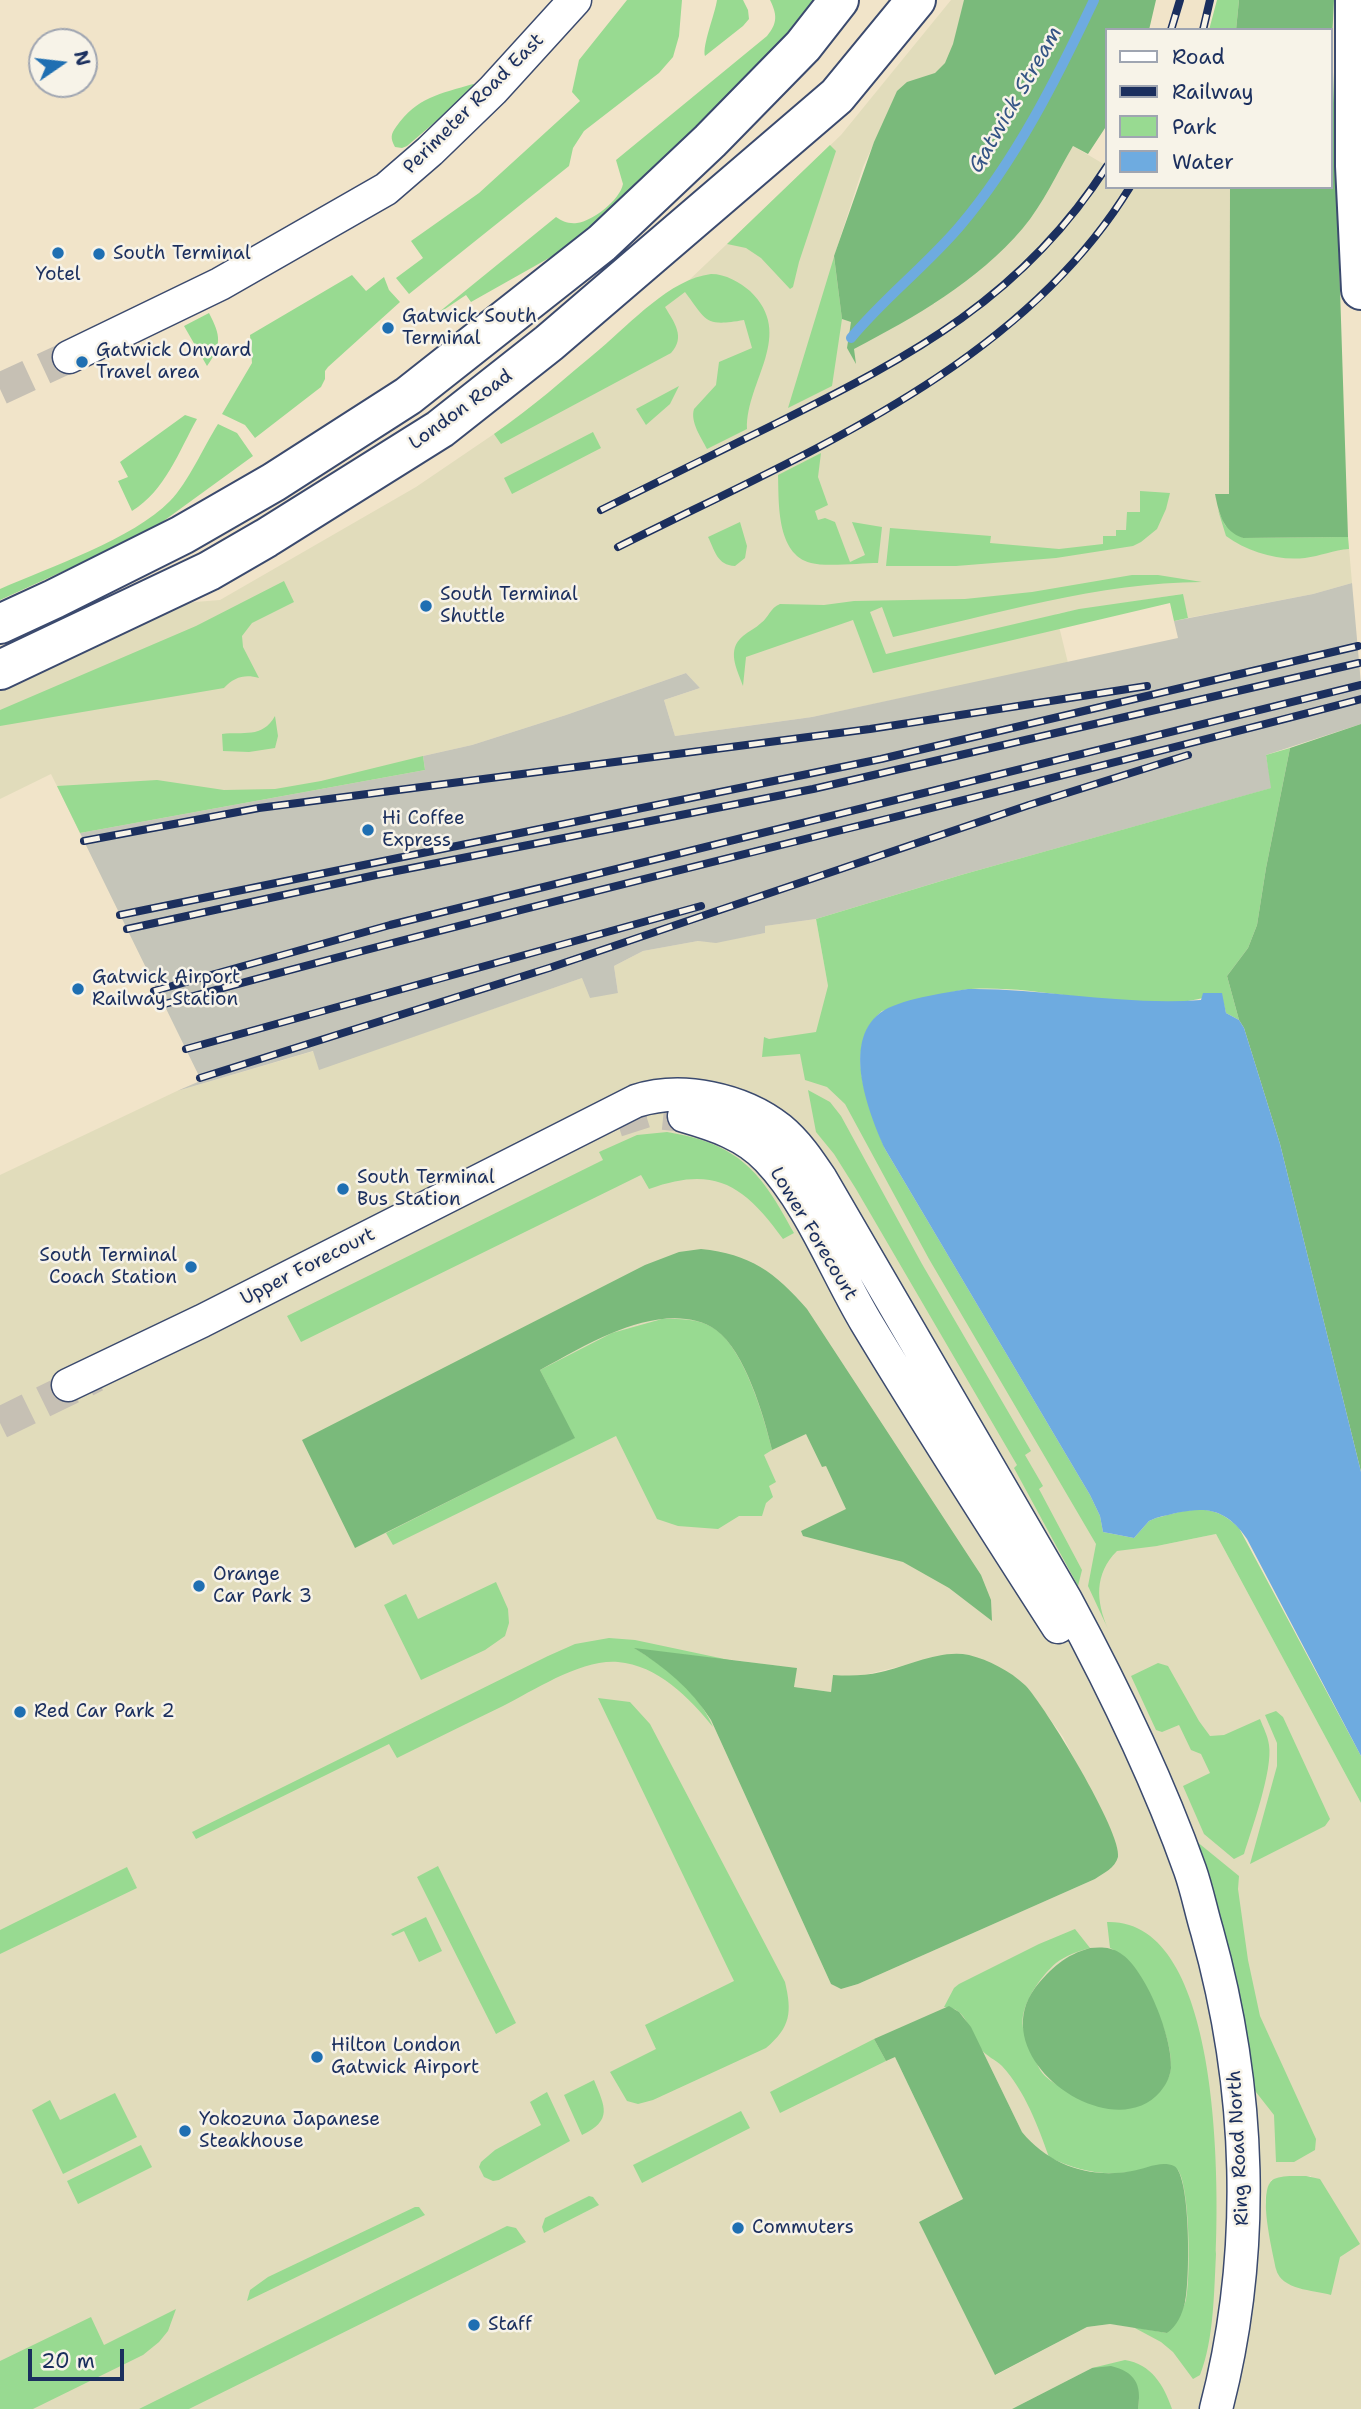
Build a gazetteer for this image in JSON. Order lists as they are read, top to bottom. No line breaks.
{"streets":{"main road":["London Road"],"street":["Perimeter Road East","Lower Forecourt","Upper Forecourt","Ring Road North"]},"crossings":[["Lower Forecourt","Upper Forecourt"],["Lower Forecourt","Ring Road North"],["Upper Forecourt","Ring Road North"]],"water":["Gatwick Stream"],"places":["Yotel","South Terminal","Gatwick South Terminal","Gatwick Onward Travel area","South Terminal Shuttle","Hi Coffee Express","Gatwick Airport Railway Station","South Terminal Bus Station","South Terminal Coach Station","Orange Car Park 3","Red Car Park 2","Hilton London Gatwick Airport","Yokozuna Japanese Steakhouse","Commuters","Staff"],"legend":["Road","Railway","Park","Water"],"scale_bar":"20 m","north":"right"}
